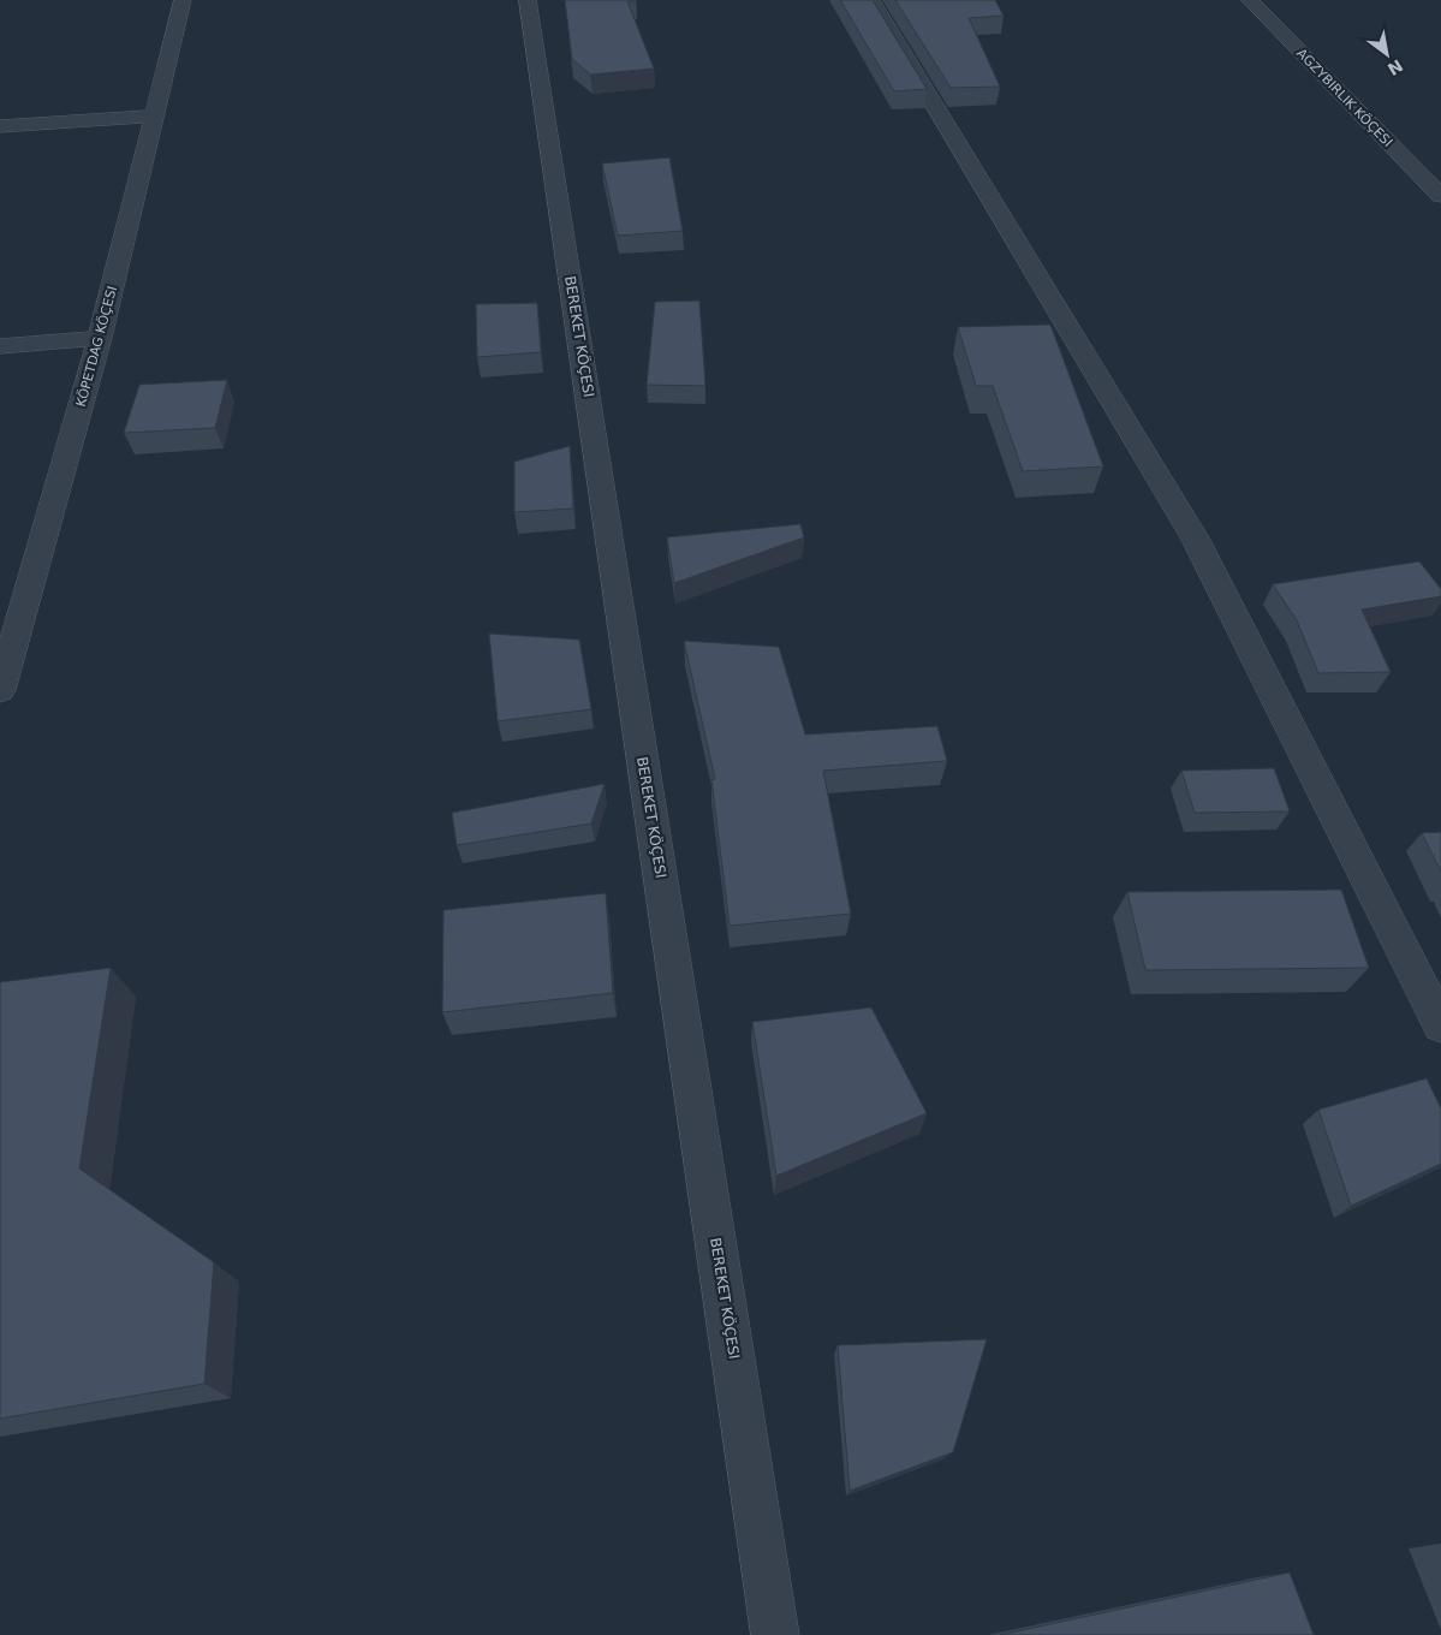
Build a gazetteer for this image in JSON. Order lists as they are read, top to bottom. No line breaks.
{"streets":{"street":["AGZYBIRLIK KÖÇESI","BEREKET KÖÇESI","KÖPETDAG KÖÇESI"]},"north":"bottom right"}
